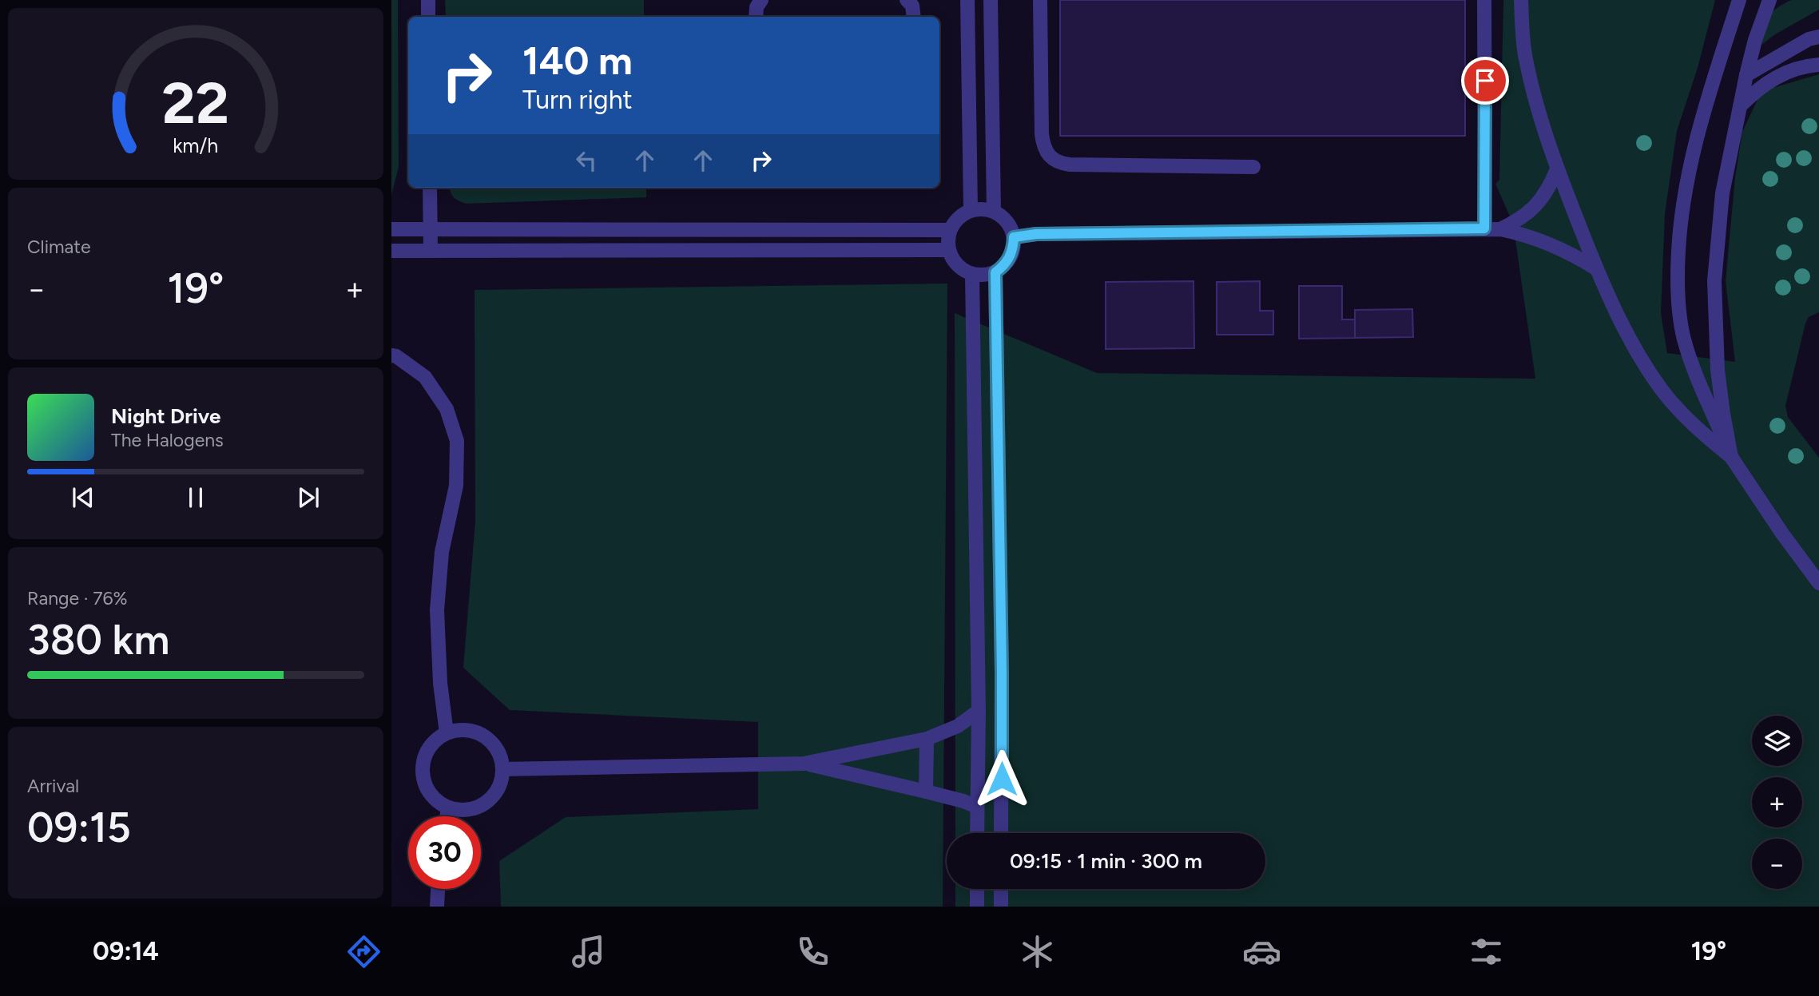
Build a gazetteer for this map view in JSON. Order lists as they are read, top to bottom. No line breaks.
{"page":{"turn":["140 m","Turn right"],"tile":["Climate",["Range · 76%","380 km"],["Arrival","09:15"]],"heat":["−","19°","+"],"song":["Night Drive","The Halogens"],"map_buttons":["+","−"],"limit":"30","trip":"09:15 · 1 min · 300 m","tabs":["09:14","19°"],"gauge":["22","km/h"]}}
